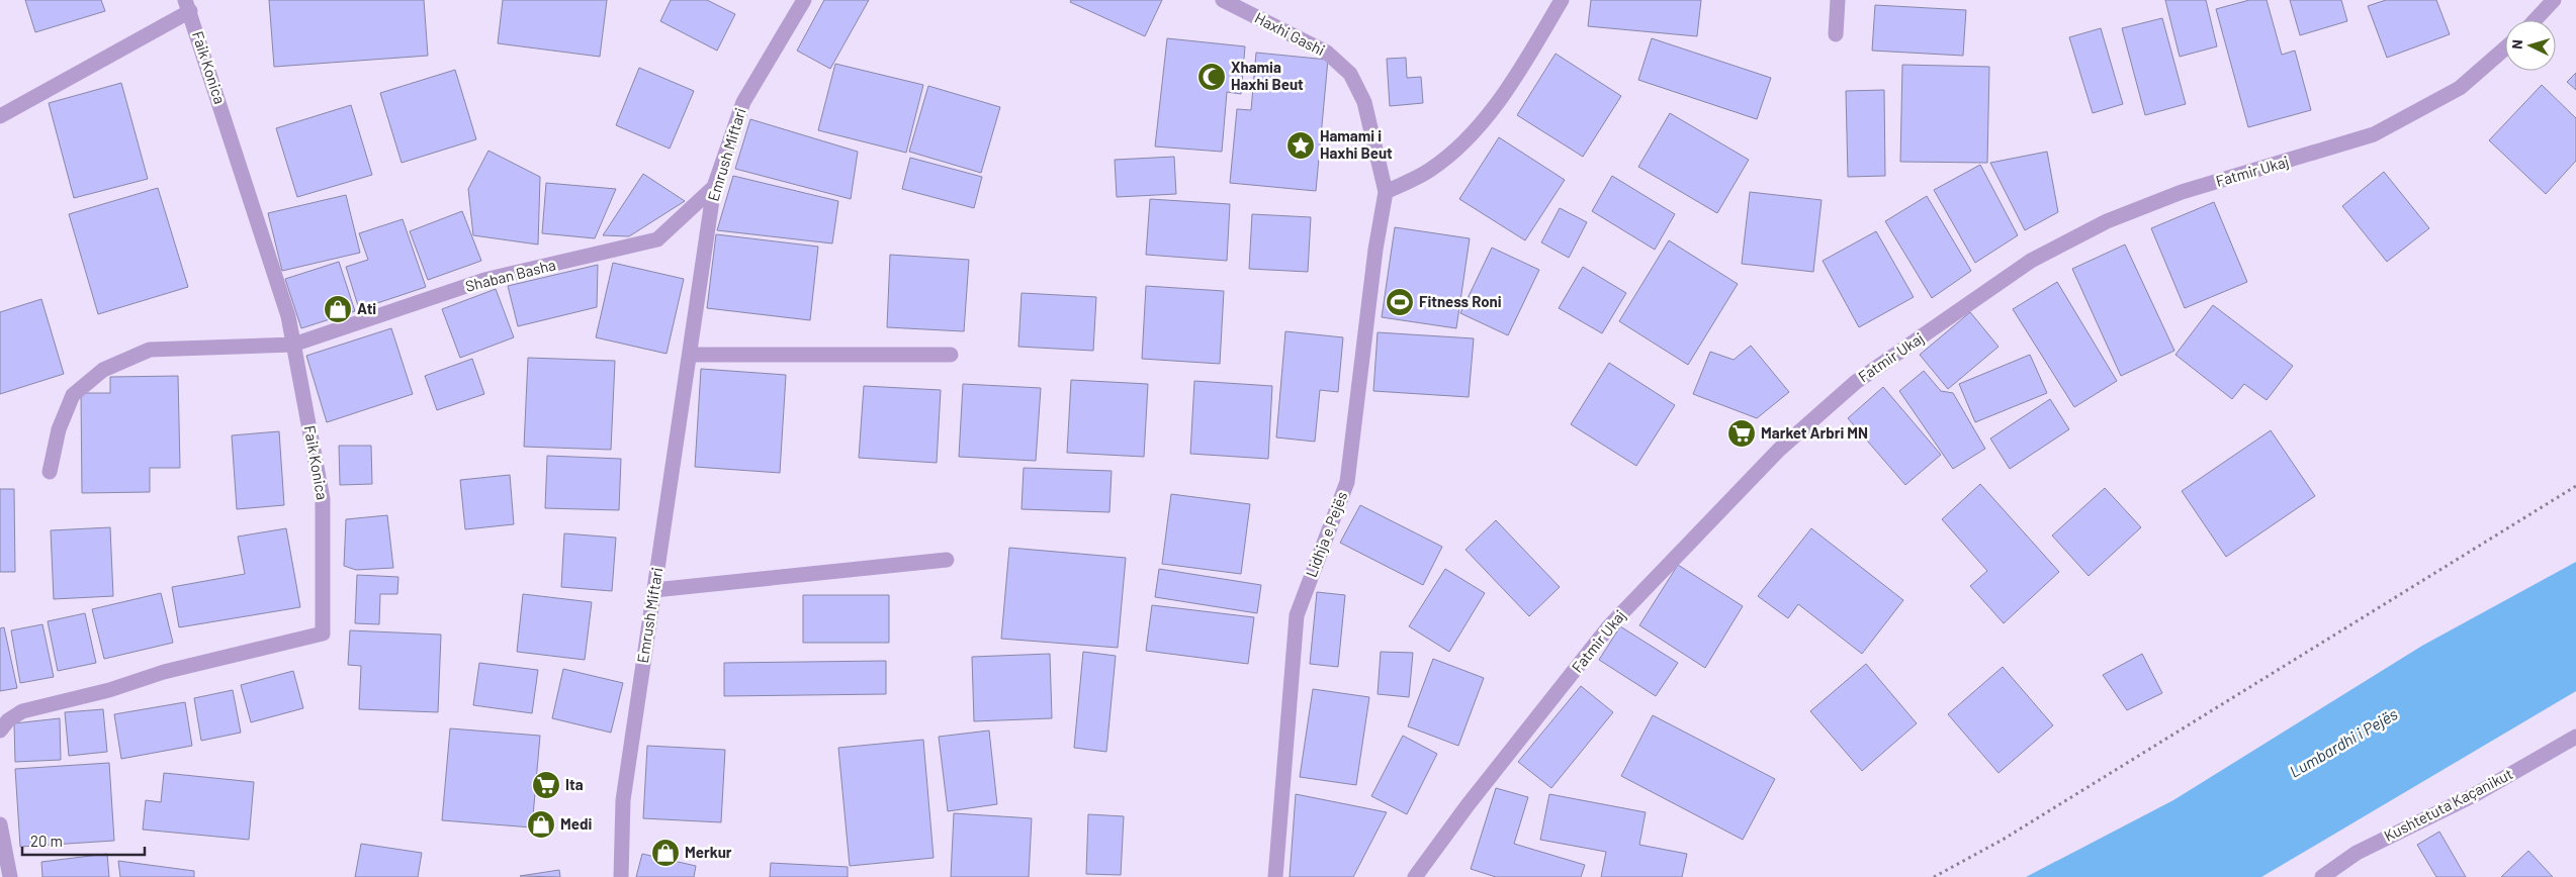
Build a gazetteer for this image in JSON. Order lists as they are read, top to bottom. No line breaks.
{"streets":{"street":["Haxhi Gashi","Faik Konica","Emrush Miftari","Fatmir Ukaj","Shaban Basha","Lidhja e Pejës","Kushtetuta Kaçanikut"]},"crossings":[["Haxhi Gashi","Lidhja e Pejës"],["Faik Konica","Shaban Basha"],["Emrush Miftari","Shaban Basha"]],"water":["Lumbardhi i Pejës"],"places":{"mosque":["Xhamia Haxhi Beut"],"place":["Hamami i Haxhi Beut"],"sports":["Fitness Roni"],"shop":["Ati","Medi","Merkur"],"supermarket":["Market Arbri MN","Ita"]},"scale_bar":"20 m","north":"left"}
